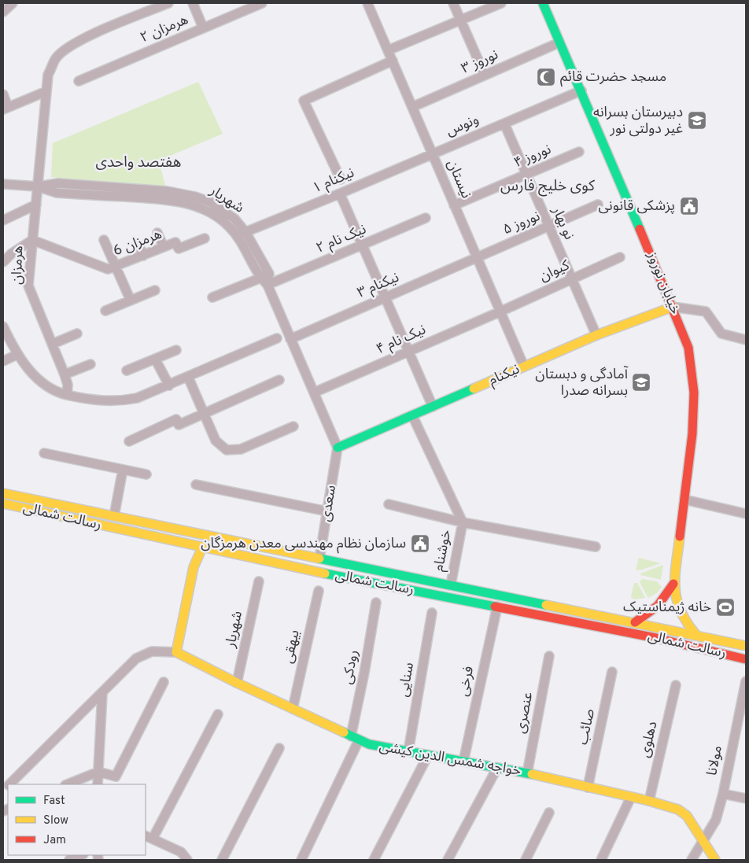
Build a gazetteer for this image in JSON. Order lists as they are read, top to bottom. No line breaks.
{"streets":{"street":["هرمزان ۲","نوروز ۳","ونوس","نوروز ۴","نیستان","نیکنام ۱","شهریار","نوروز ۵","نو بهار","نیک نام ۲","هرمزان 6","هرمزان","کیوان","خیابان نوروز","نیکنام ۳","نیک نام ۴","نیکنام","سعدی","رسالت شمالی","خوشنام","بیهقی","رودکی","سنایی","فرخی","عنصری","صائب","دهلوی","خواجه شمس الدين كيشی","مولانا"]},"crossings":[["نوروز ۳","نیستان"],["نوروز ۳","خیابان نوروز"],["ونوس","نیستان"],["ونوس","نیکنام ۱"],["ونوس","نو بهار"],["ونوس","خیابان نوروز"],["نوروز ۴","نیستان"],["نوروز ۴","نو بهار"],["نیستان","نیکنام ۱"],["نیستان","نوروز ۵"],["نیستان","کیوان"],["نیستان","نیکنام ۳"],["نیستان","نیک نام ۴"],["نیستان","نیکنام"],["نیکنام ۱","شهریار"],["شهریار","نیک نام ۲"],["شهریار","هرمزان"],["شهریار","نیکنام ۳"],["شهریار","نیک نام ۴"],["شهریار","نیکنام"],["شهریار","سعدی"],["شهریار","خواجه شمس الدين كيشی"],["نوروز ۵","نو بهار"],["نوروز ۵","نیکنام ۳"],["نو بهار","کیوان"],["نو بهار","نیکنام"],["هرمزان 6","هرمزان"],["کیوان","نیک نام ۴"],["خیابان نوروز","نیکنام"],["خیابان نوروز","رسالت شمالی"],["نیکنام","سعدی"],["سعدی","رسالت شمالی"],["رسالت شمالی","خوشنام"],["رسالت شمالی","فرخی"],["بیهقی","خواجه شمس الدين كيشی"],["رودکی","خواجه شمس الدين كيشی"],["سنایی","خواجه شمس الدين كيشی"],["فرخی","خواجه شمس الدين كيشی"],["عنصری","خواجه شمس الدين كيشی"],["صائب","خواجه شمس الدين كيشی"],["دهلوی","خواجه شمس الدين كيشی"],["خواجه شمس الدين كيشی","مولانا"]],"districts":["هفتصد واحدی","کوی خلیج فارس"],"places":{"mosque":["مسجد حضرت قائم"],"school or university":["دبیرستان بسرانه غیر دولتی نور","آمادگی و دبستان بسرانه صدرا"],"public building":["پزشکی قانونی","سازمان نظام مهندسی معدن هرمزگان"],"sports":["خانه ژیمناستیک"]},"legend":["Fast","Slow","Jam"]}
